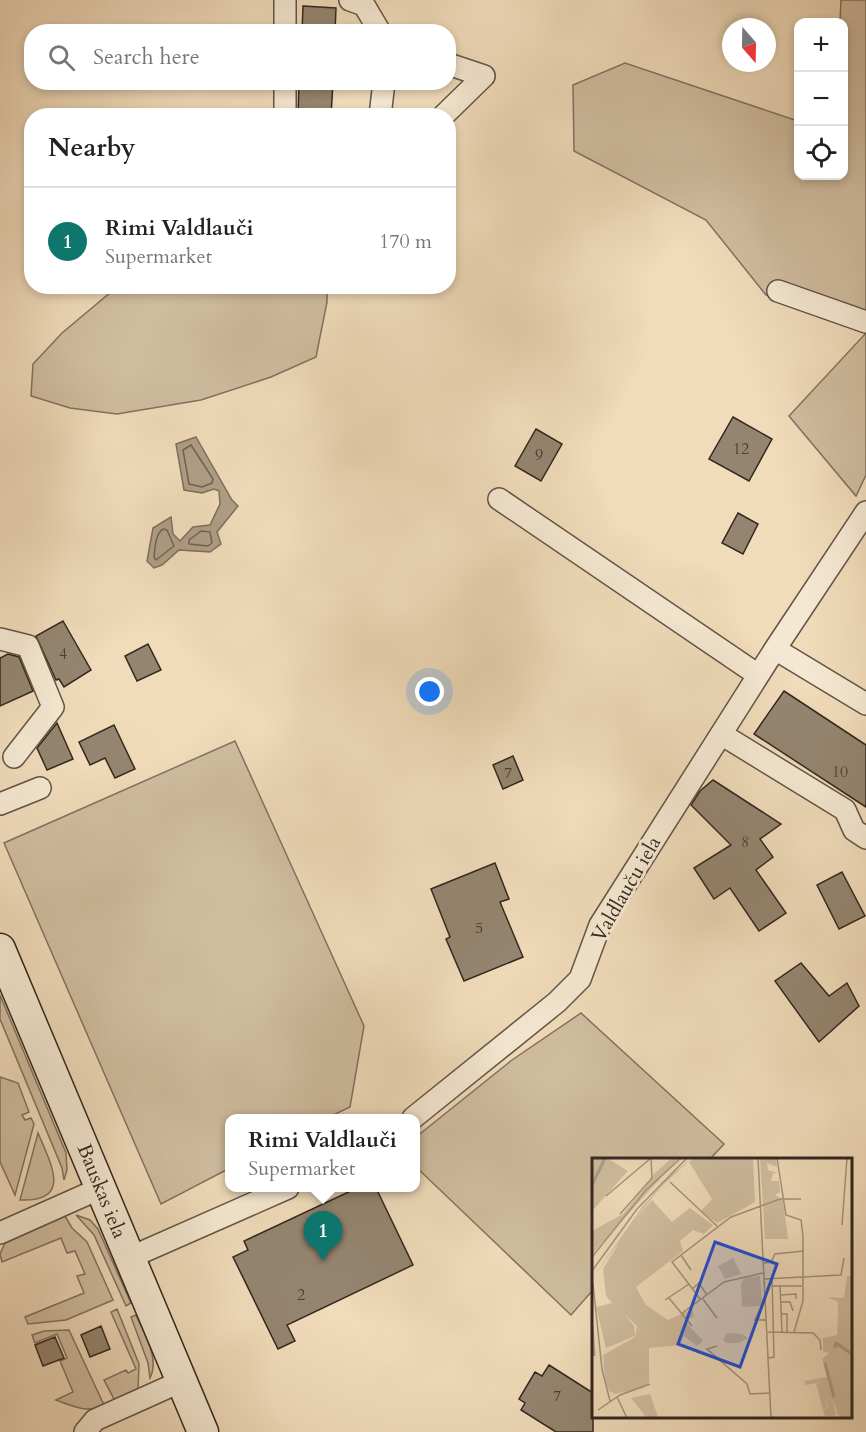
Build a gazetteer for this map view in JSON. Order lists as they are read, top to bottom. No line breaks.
{"streets":{"main road":["Bauskas iela"],"street":["Valdlauču iela"]},"house_numbers":["12","9","4","10","7","8","5","2","7"],"north":"bottom","page":{"map_buttons":["+","−"],"search":"Search here","heading":"Nearby","list":[{"mark":"1","name":"Rimi Valdlauči","note":"Supermarket","value":"170 m"}],"popup":["Rimi Valdlauči","Supermarket"],"pins":"1"}}
